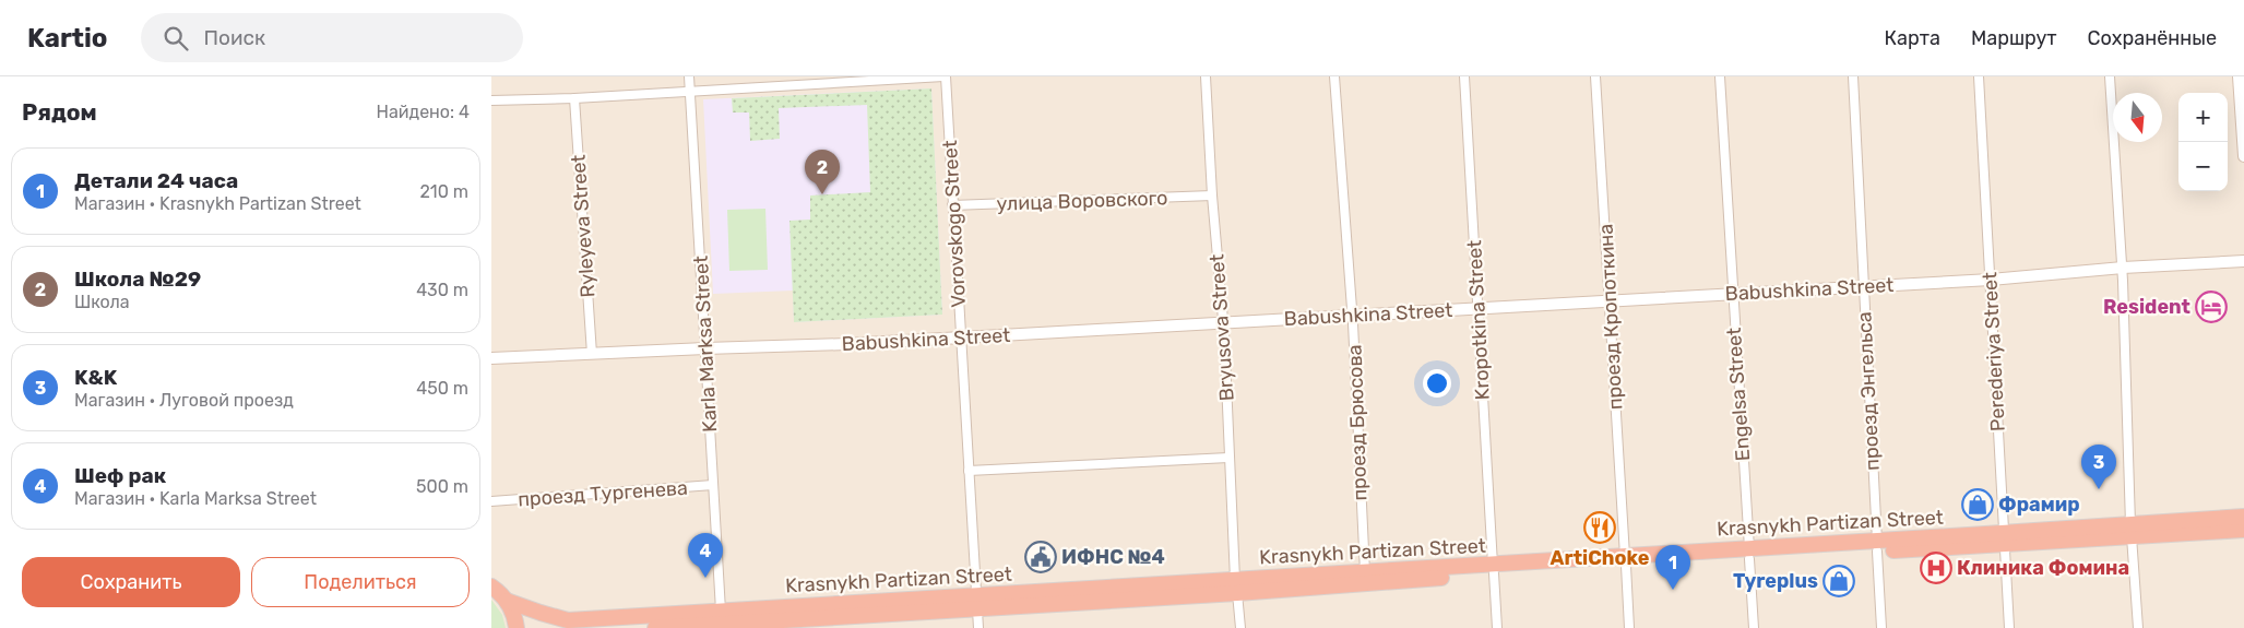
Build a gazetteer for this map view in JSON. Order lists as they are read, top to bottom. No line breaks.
{"streets":{"highway":["Krasnykh Partizan Street"],"street":["улица Воровского","Vorovskogo Street","Ryleyeva Street","Babushkina Street","проезд Кропоткина","Kropotkina Street","Bryusova Street","Karla Marksa Street","Perederiya Street","проезд Энгельса","Engelsa Street","проезд Брюсова","проезд Тургенева"]},"crossings":[["улица Воровского","Vorovskogo Street"],["улица Воровского","Bryusova Street"],["Vorovskogo Street","Babushkina Street"],["Vorovskogo Street","Krasnykh Partizan Street"],["Ryleyeva Street","Babushkina Street"],["Babushkina Street","проезд Кропоткина"],["Babushkina Street","Kropotkina Street"],["Babushkina Street","Bryusova Street"],["Babushkina Street","Karla Marksa Street"],["Babushkina Street","Perederiya Street"],["Babushkina Street","проезд Энгельса"],["Babushkina Street","Engelsa Street"],["Babushkina Street","проезд Брюсова"],["проезд Кропоткина","Krasnykh Partizan Street"],["Kropotkina Street","Krasnykh Partizan Street"],["Bryusova Street","Krasnykh Partizan Street"],["Karla Marksa Street","проезд Тургенева"],["Karla Marksa Street","Krasnykh Partizan Street"],["Perederiya Street","Krasnykh Partizan Street"],["проезд Энгельса","Krasnykh Partizan Street"],["Engelsa Street","Krasnykh Partizan Street"],["проезд Брюсова","Krasnykh Partizan Street"]],"places":{"hotel":["Resident"],"shop":["Фрамир","Tyreplus"],"restaurant":["ArtiChoke"],"public building":["ИФНС №4"],"hospital":["Клиника Фомина"]},"north":"bottom","page":{"header":"Kartio","search":"Поиск","nav":["Карта","Маршрут","Сохранённые"],"heading":["Рядом","Найдено: 4"],"map_buttons":["+","−"],"list":[{"mark":"1","name":"Детали 24 часа","note":"Магазин · Krasnykh Partizan Street","value":"210 m"},{"mark":"2","name":"Школа №29","note":"Школа","value":"430 m"},{"mark":"3","name":"K&K","note":"Магазин · Луговой проезд","value":"450 m"},{"mark":"4","name":"Шеф рак","note":"Магазин · Karla Marksa Street","value":"500 m"}],"pins":["2","3","4","1"],"buttons":["Сохранить","Поделиться"]}}
